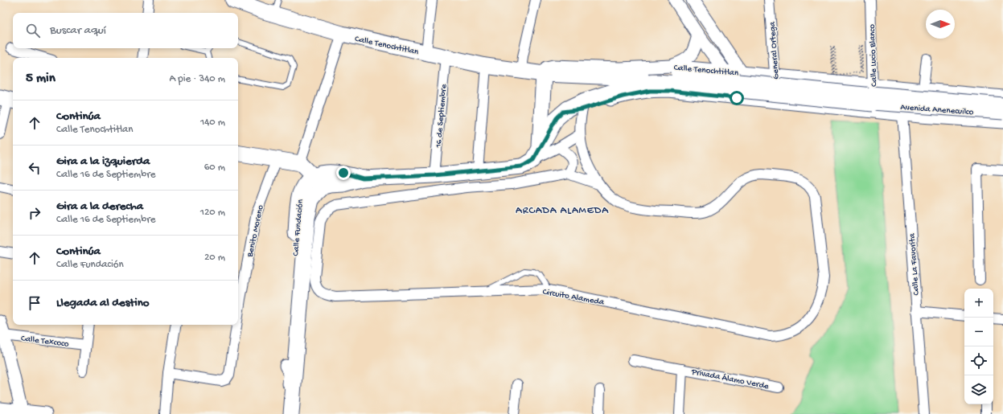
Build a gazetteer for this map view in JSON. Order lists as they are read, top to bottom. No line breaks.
{"streets":{"main road":["Calle Tenochtitlan","Avenida Anenecuilco","Calle Fundación"],"street":["General Ortega","Calle Lucio Blanco","16 de Septiembre","Benito Moreno","Calle La Favorita","Circuito Alameda","Calle Texcoco","Privada Álamo Verde"]},"crossings":[["Calle Tenochtitlan","General Ortega"],["Calle Tenochtitlan","Calle Lucio Blanco"],["Calle Tenochtitlan","Avenida Anenecuilco"],["Calle Tenochtitlan","16 de Septiembre"],["Calle Lucio Blanco","Avenida Anenecuilco"],["Avenida Anenecuilco","Calle La Favorita"]],"districts":["ARCADA ALAMEDA"],"north":"right","page":{"search":"Buscar aquí","heading":["5 min","A pie · 340 m"],"list":[["Continúa","Calle Tenochtitlan","140 m"],["Gira a la izquierda","Calle 16 de Septiembre","60 m"],["Gira a la derecha","Calle 16 de Septiembre","120 m"],["Continúa","Calle Fundación","20 m"],"Llegada al destino"],"map_buttons":["+","−"]}}
